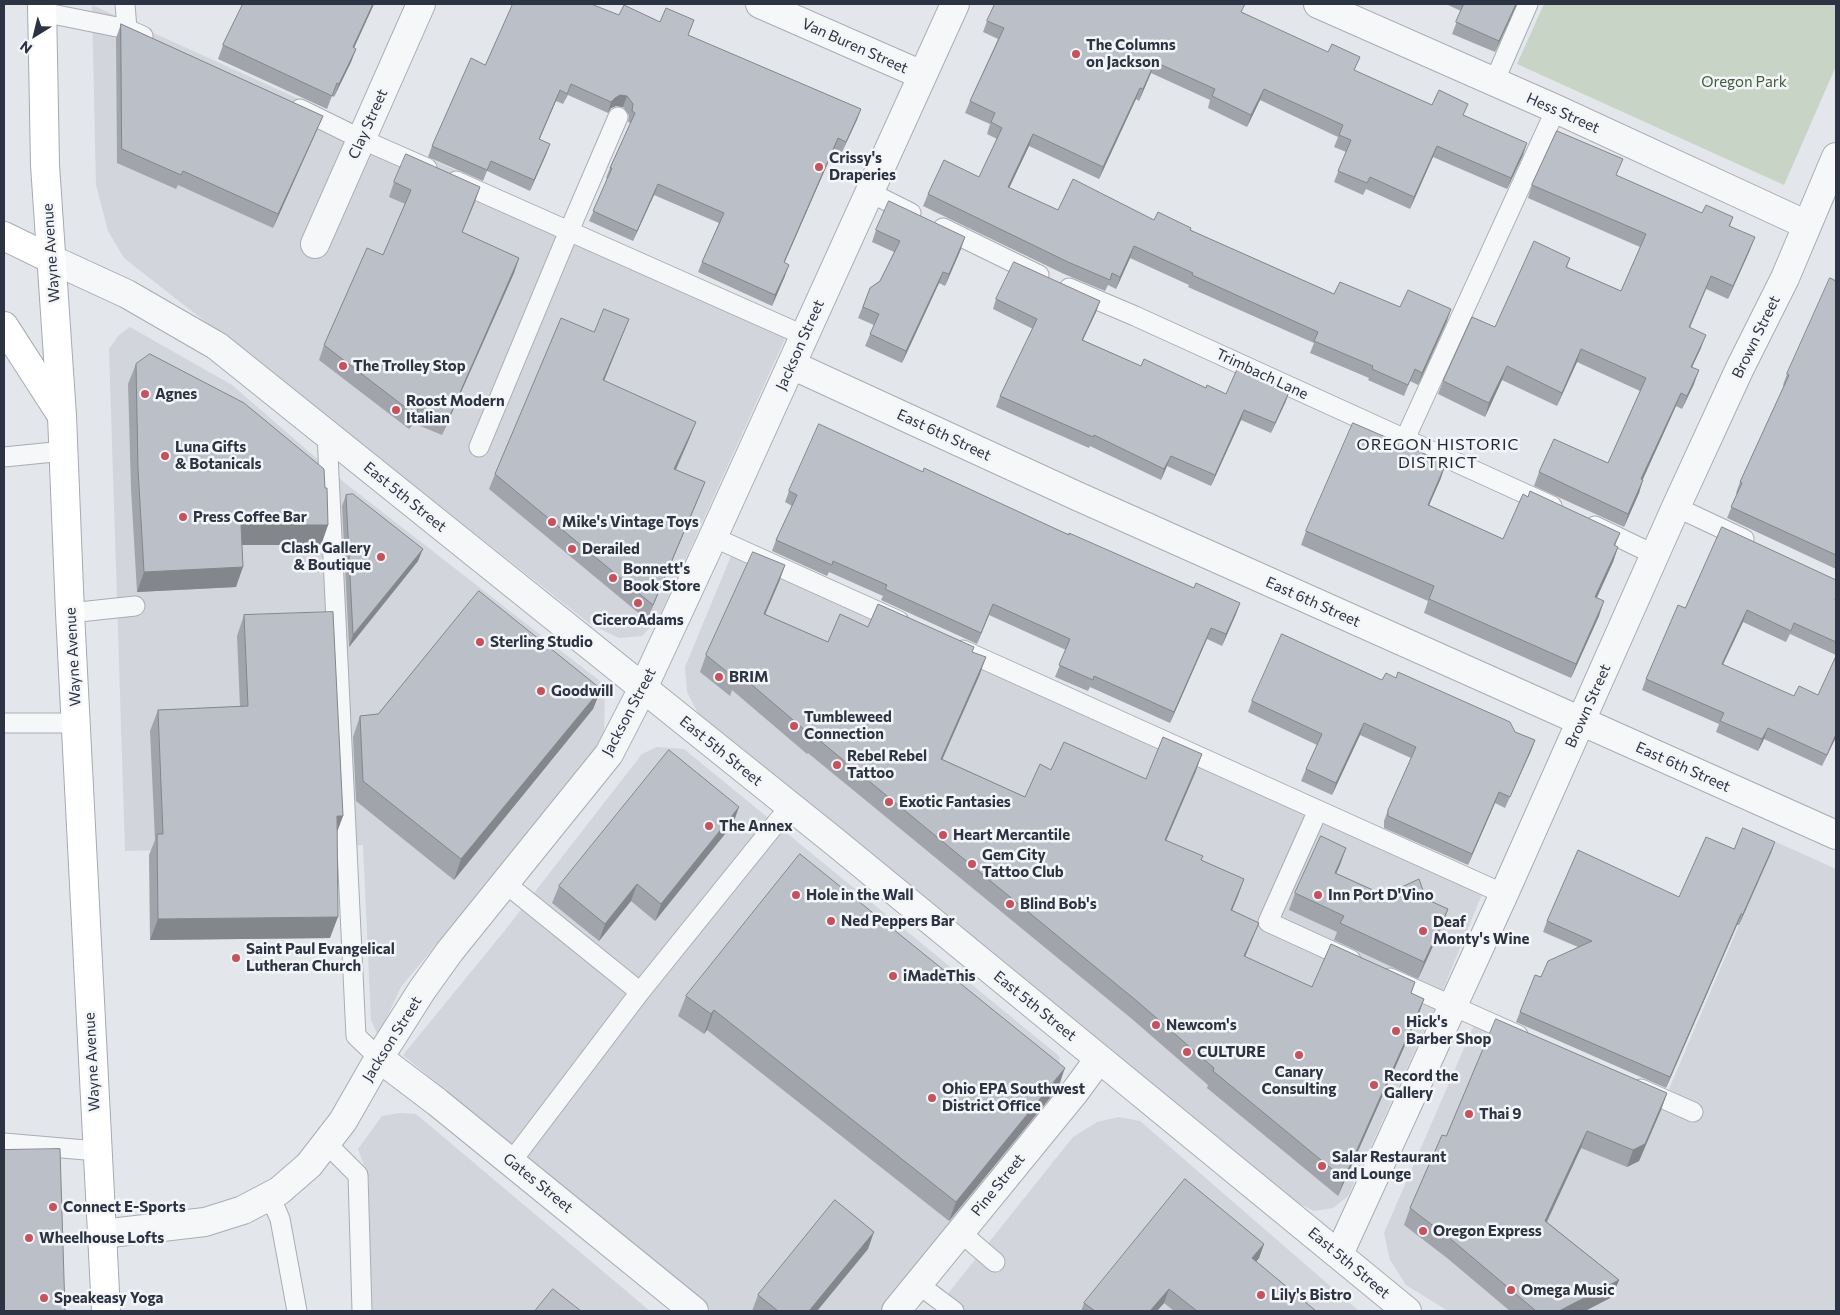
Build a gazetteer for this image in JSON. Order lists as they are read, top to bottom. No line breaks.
{"streets":{"main road":["Wayne Avenue","East 5th Street"],"street":["Van Buren Street","Hess Street","Clay Street","Brown Street","Jackson Street","East 6th Street","Gates Street","Pine Street"],"lane":["Trimbach Lane"]},"crossings":[["Van Buren Street","Jackson Street"],["Hess Street","Brown Street"],["Wayne Avenue","Jackson Street"],["Wayne Avenue","East 5th Street"],["Brown Street","Trimbach Lane"],["Brown Street","East 6th Street"],["Brown Street","East 5th Street"],["Jackson Street","Trimbach Lane"],["Jackson Street","East 6th Street"],["Jackson Street","East 5th Street"],["Jackson Street","Gates Street"],["East 5th Street","Pine Street"]],"districts":["OREGON HISTORIC DISTRICT"],"parks":["Oregon Park"],"places":["The Columns on Jackson","Crissy's Draperies","The Trolley Stop","Agnes","Roost Modern Italian","Luna Gifts & Botanicals","Press Coffee Bar","Mike's Vintage Toys","Derailed","Clash Gallery & Boutique","Bonnett's Book Store","CiceroAdams","Sterling Studio","BRIM","Goodwill","Tumbleweed Connection","Rebel Rebel Tattoo","Exotic Fantasies","The Annex","Heart Mercantile","Gem City Tattoo Club","Hole in the Wall","Inn Port D'Vino","Blind Bob's","Ned Peppers Bar","Deaf Monty's Wine","Saint Paul Evangelical Lutheran Church","iMadeThis","Newcom's","Hick's Barber Shop","CULTURE","Canary Consulting","Record the Gallery","Ohio EPA Southwest District Office","Thai 9","Salar Restaurant and Lounge","Connect E-Sports","Oregon Express","Wheelhouse Lofts","Omega Music","Lily's Bistro","Speakeasy Yoga"],"north":"bottom left"}
